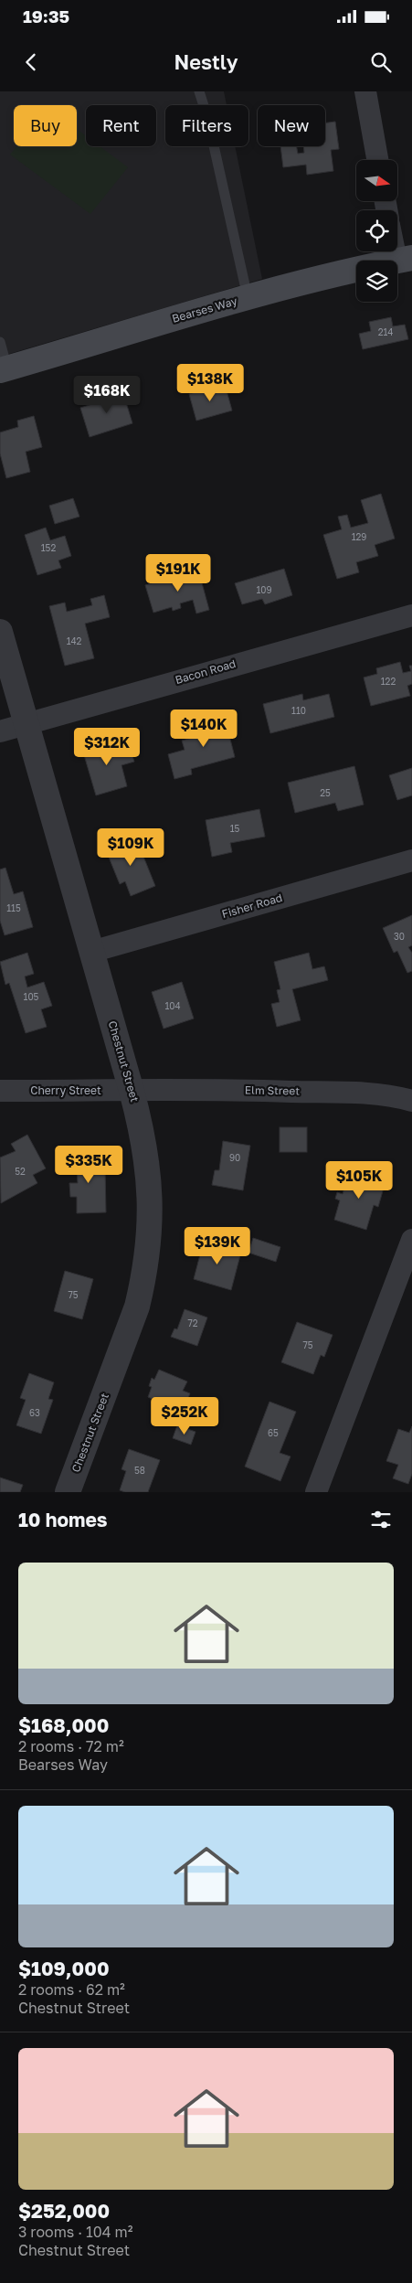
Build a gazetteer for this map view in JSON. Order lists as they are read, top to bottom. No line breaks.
{"streets":{"main road":["Bearses Way"],"street":["Bacon Road","Fisher Road","Chestnut Street","Cherry Street","Elm Street"]},"crossings":[["Bacon Road","Chestnut Street"],["Fisher Road","Chestnut Street"],["Chestnut Street","Cherry Street"],["Chestnut Street","Elm Street"],["Cherry Street","Elm Street"]],"house_numbers":["214","129","152","109","142","122","110","25","15","115","30","105","104","90","52","75","72","75","63","65","58"],"north":"right","page":{"status":"19:35","header":"Nestly","chip":["Buy","Rent","Filters","New"],"price":["$138K","$168K","$191K","$140K","$312K","$109K","$335K","$105K","$139K","$252K"],"heading":"10 homes","list":[{"name":"$168,000","note":"2 rooms · 72 m² · Bearses Way"},{"name":"$109,000","note":"2 rooms · 62 m² · Chestnut Street"},{"name":"$252,000","note":"3 rooms · 104 m² · Chestnut Street"}]}}
